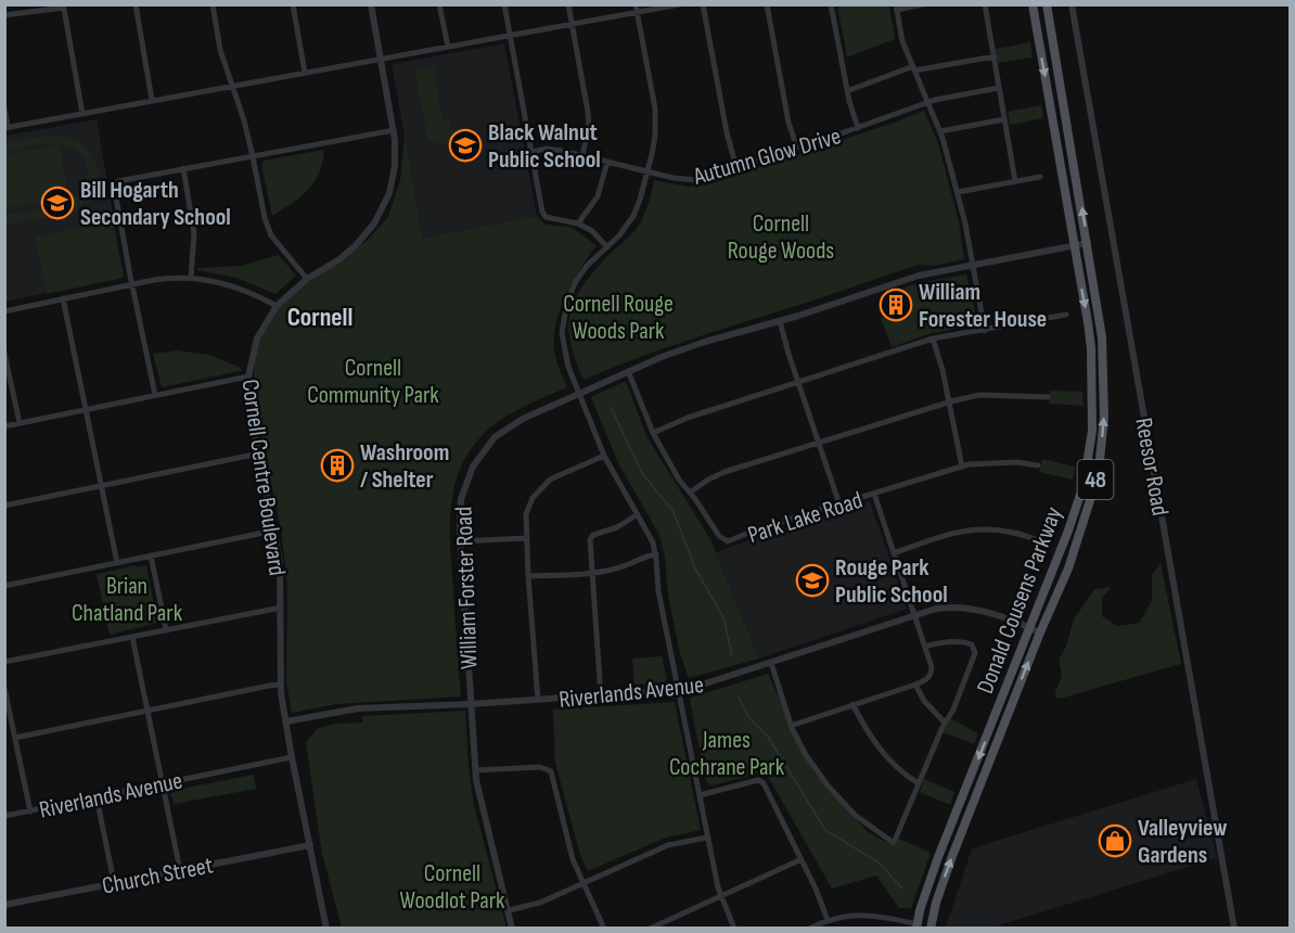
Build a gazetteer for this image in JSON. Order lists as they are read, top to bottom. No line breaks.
{"streets":{"main road":["48","Donald Cousens Parkway"],"street":["Autumn Glow Drive","Reesor Road","Cornell Centre Boulevard","Park Lake Road","William Forster Road","Riverlands Avenue","Church Street"]},"crossings":[["Cornell Centre Boulevard","Riverlands Avenue"],["Cornell Centre Boulevard","Church Street"],["Park Lake Road","William Forster Road"],["William Forster Road","Donald Cousens Parkway"],["William Forster Road","Riverlands Avenue"],["Donald Cousens Parkway","Riverlands Avenue"]],"districts":["Cornell"],"parks":["Cornell Rouge Woods","Cornell Rouge Woods Park","Cornell Community Park","Brian Chatland Park","James Cochrane Park","Cornell Woodlot Park"],"places":{"school or university":["Black Walnut Public School","Bill Hogarth Secondary School","Rouge Park Public School"],"building":["William Forester House","Washroom / Shelter"],"shop":["Valleyview Gardens"]}}
